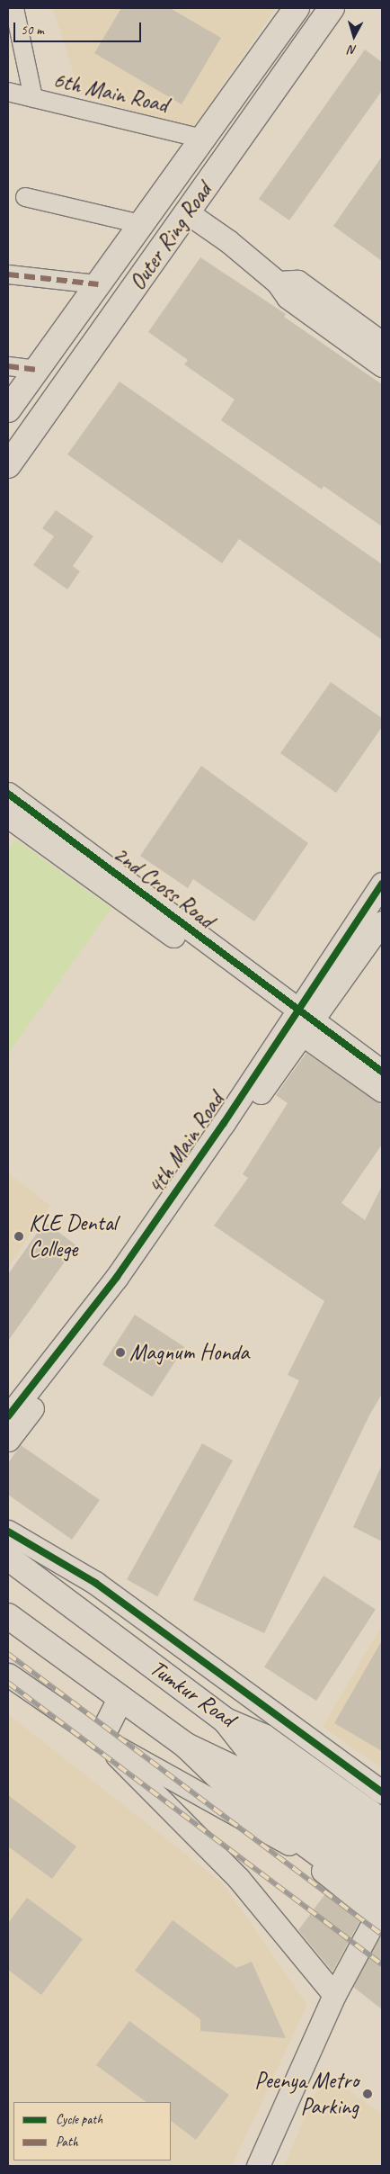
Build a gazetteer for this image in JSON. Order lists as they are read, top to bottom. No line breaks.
{"streets":{"highway":["Outer Ring Road","Tumkur Road"],"street":["6th Main Road","2nd Cross Road","4th Main Road"]},"crossings":[["6th Main Road","Outer Ring Road"],["2nd Cross Road","4th Main Road"]],"places":["KLE Dental College","Magnum Honda","Peenya Metro Parking"],"legend":["Cycle path","Path"],"scale_bar":"50 m","north":"bottom"}
